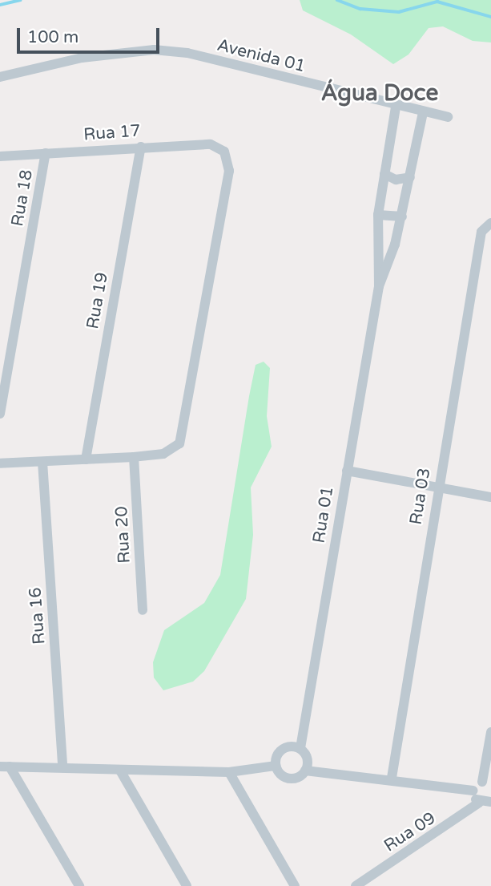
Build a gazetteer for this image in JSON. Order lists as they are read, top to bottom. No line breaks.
{"streets":{"street":["Avenida 01","Rua 17","Rua 18","Rua 19","Rua 03","Rua 01","Rua 20","Rua 16","Rua 09"]},"crossings":[["Rua 17","Rua 18"],["Rua 17","Rua 19"],["Rua 17","Rua 20"]],"districts":["Água Doce"],"scale_bar":"100 m"}
